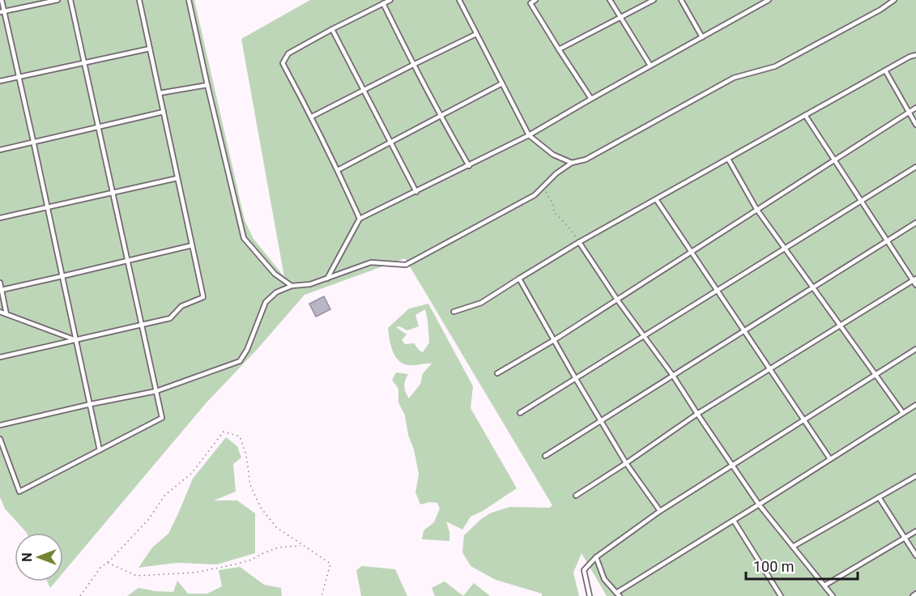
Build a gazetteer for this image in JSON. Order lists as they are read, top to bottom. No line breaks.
{"scale_bar":"100 m","north":"left"}
